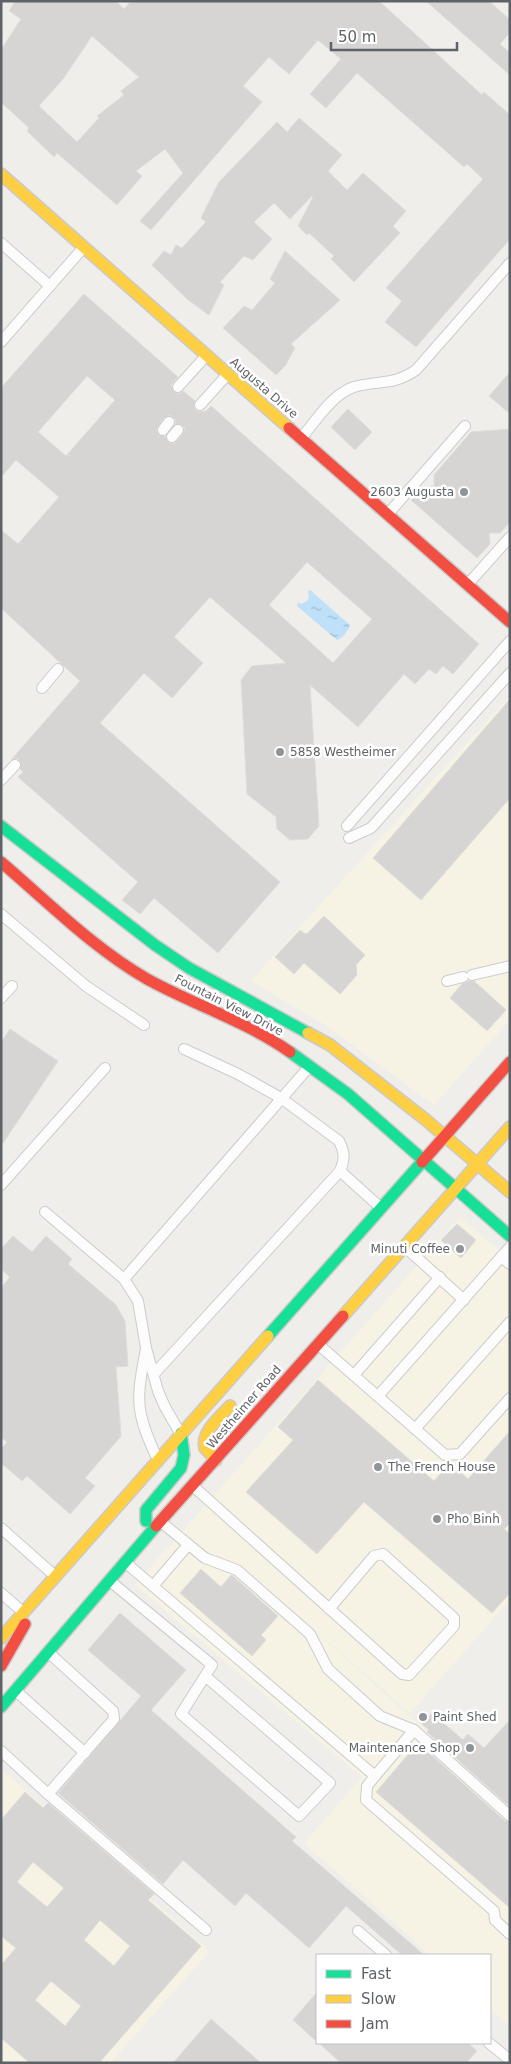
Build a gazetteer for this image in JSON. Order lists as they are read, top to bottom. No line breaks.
{"streets":{"main road":["Augusta Drive","Fountain View Drive","Westheimer Road"]},"crossings":[["Fountain View Drive","Westheimer Road"]],"places":["2603 Augusta","5858 Westheimer","Minuti Coffee","The French House","Pho Binh","Paint Shed","Maintenance Shop"],"legend":["Fast","Slow","Jam"],"scale_bar":"50 m"}
